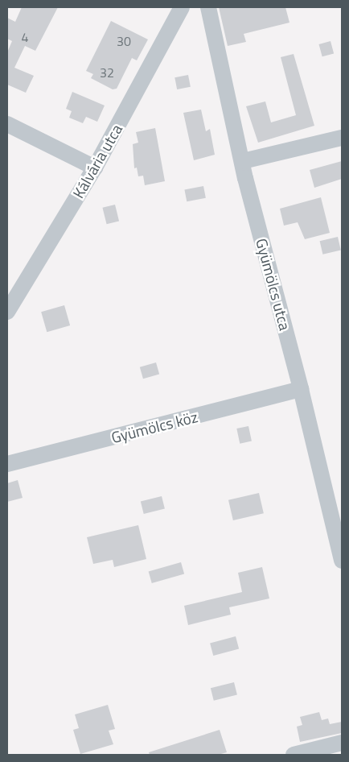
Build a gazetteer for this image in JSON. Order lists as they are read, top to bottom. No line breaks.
{"streets":{"street":["Kálvária utca","Gyümölcs utca","Gyümölcs köz"]},"crossings":[["Gyümölcs utca","Gyümölcs köz"]],"house_numbers":["4","30","32"]}
